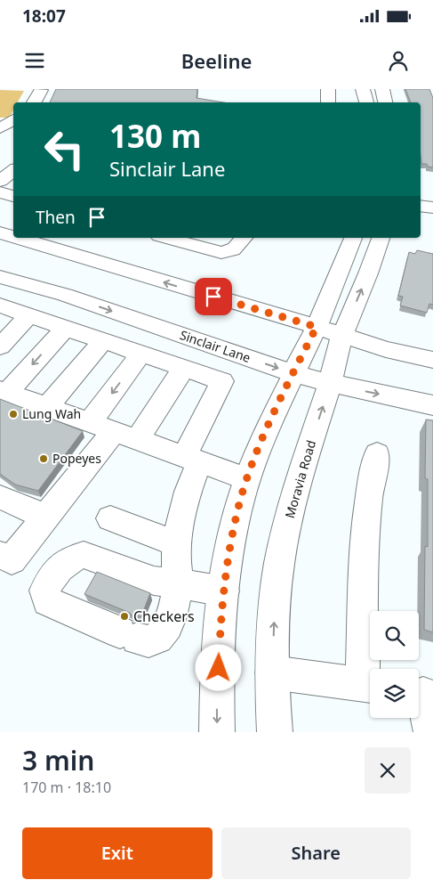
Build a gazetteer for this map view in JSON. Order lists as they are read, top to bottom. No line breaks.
{"streets":{"main road":["Sinclair Lane","Moravia Road"]},"crossings":[["Sinclair Lane","Moravia Road"]],"places":["Lung Wah","Popeyes","Checkers"],"page":{"status":"18:07","header":"Beeline","turn":["130 m","Sinclair Lane"],"then":"Then","heading":["3 min","170 m · 18:10"],"buttons":["Exit","Share"]}}
